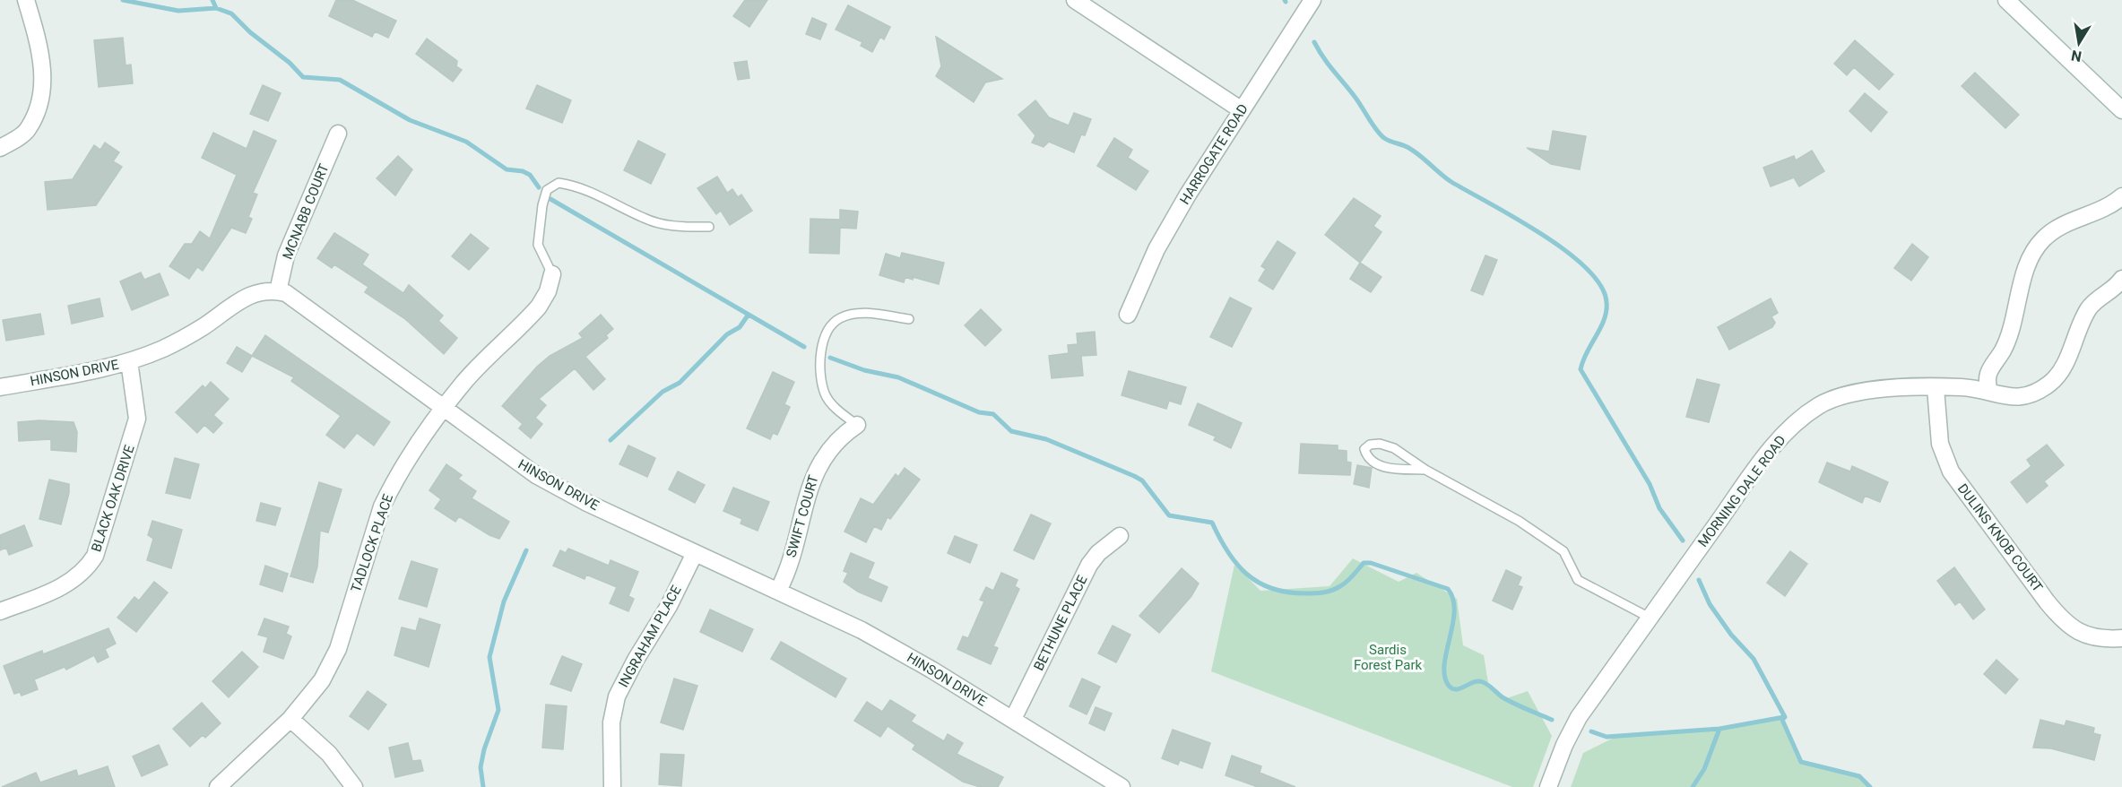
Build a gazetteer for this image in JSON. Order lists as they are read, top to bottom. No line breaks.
{"streets":{"street":["HARROGATE ROAD","MCNABB COURT","HINSON DRIVE","MORNING DALE ROAD","BLACK OAK DRIVE","SWIFT COURT","DULINS KNOB COURT","TADLOCK PLACE","BETHUNE PLACE","INGRAHAM PLACE"]},"crossings":[["MCNABB COURT","HINSON DRIVE"],["HINSON DRIVE","BLACK OAK DRIVE"],["HINSON DRIVE","SWIFT COURT"],["HINSON DRIVE","TADLOCK PLACE"],["HINSON DRIVE","BETHUNE PLACE"],["HINSON DRIVE","INGRAHAM PLACE"],["MORNING DALE ROAD","DULINS KNOB COURT"]],"parks":["Sardis Forest Park"],"north":"bottom"}
